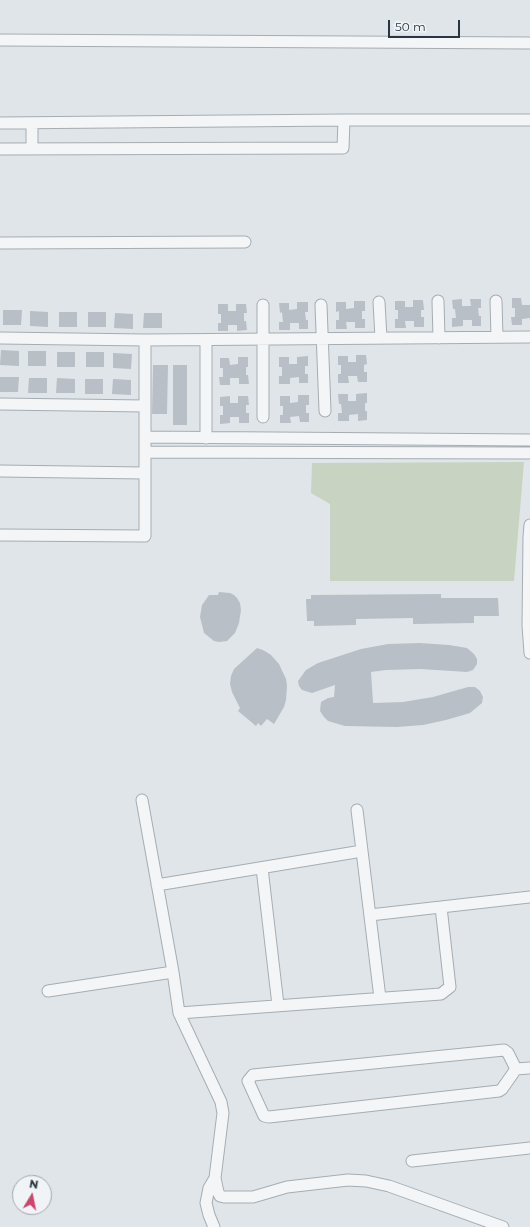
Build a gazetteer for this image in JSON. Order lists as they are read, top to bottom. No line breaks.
{"scale_bar":"50 m","north":"top"}
